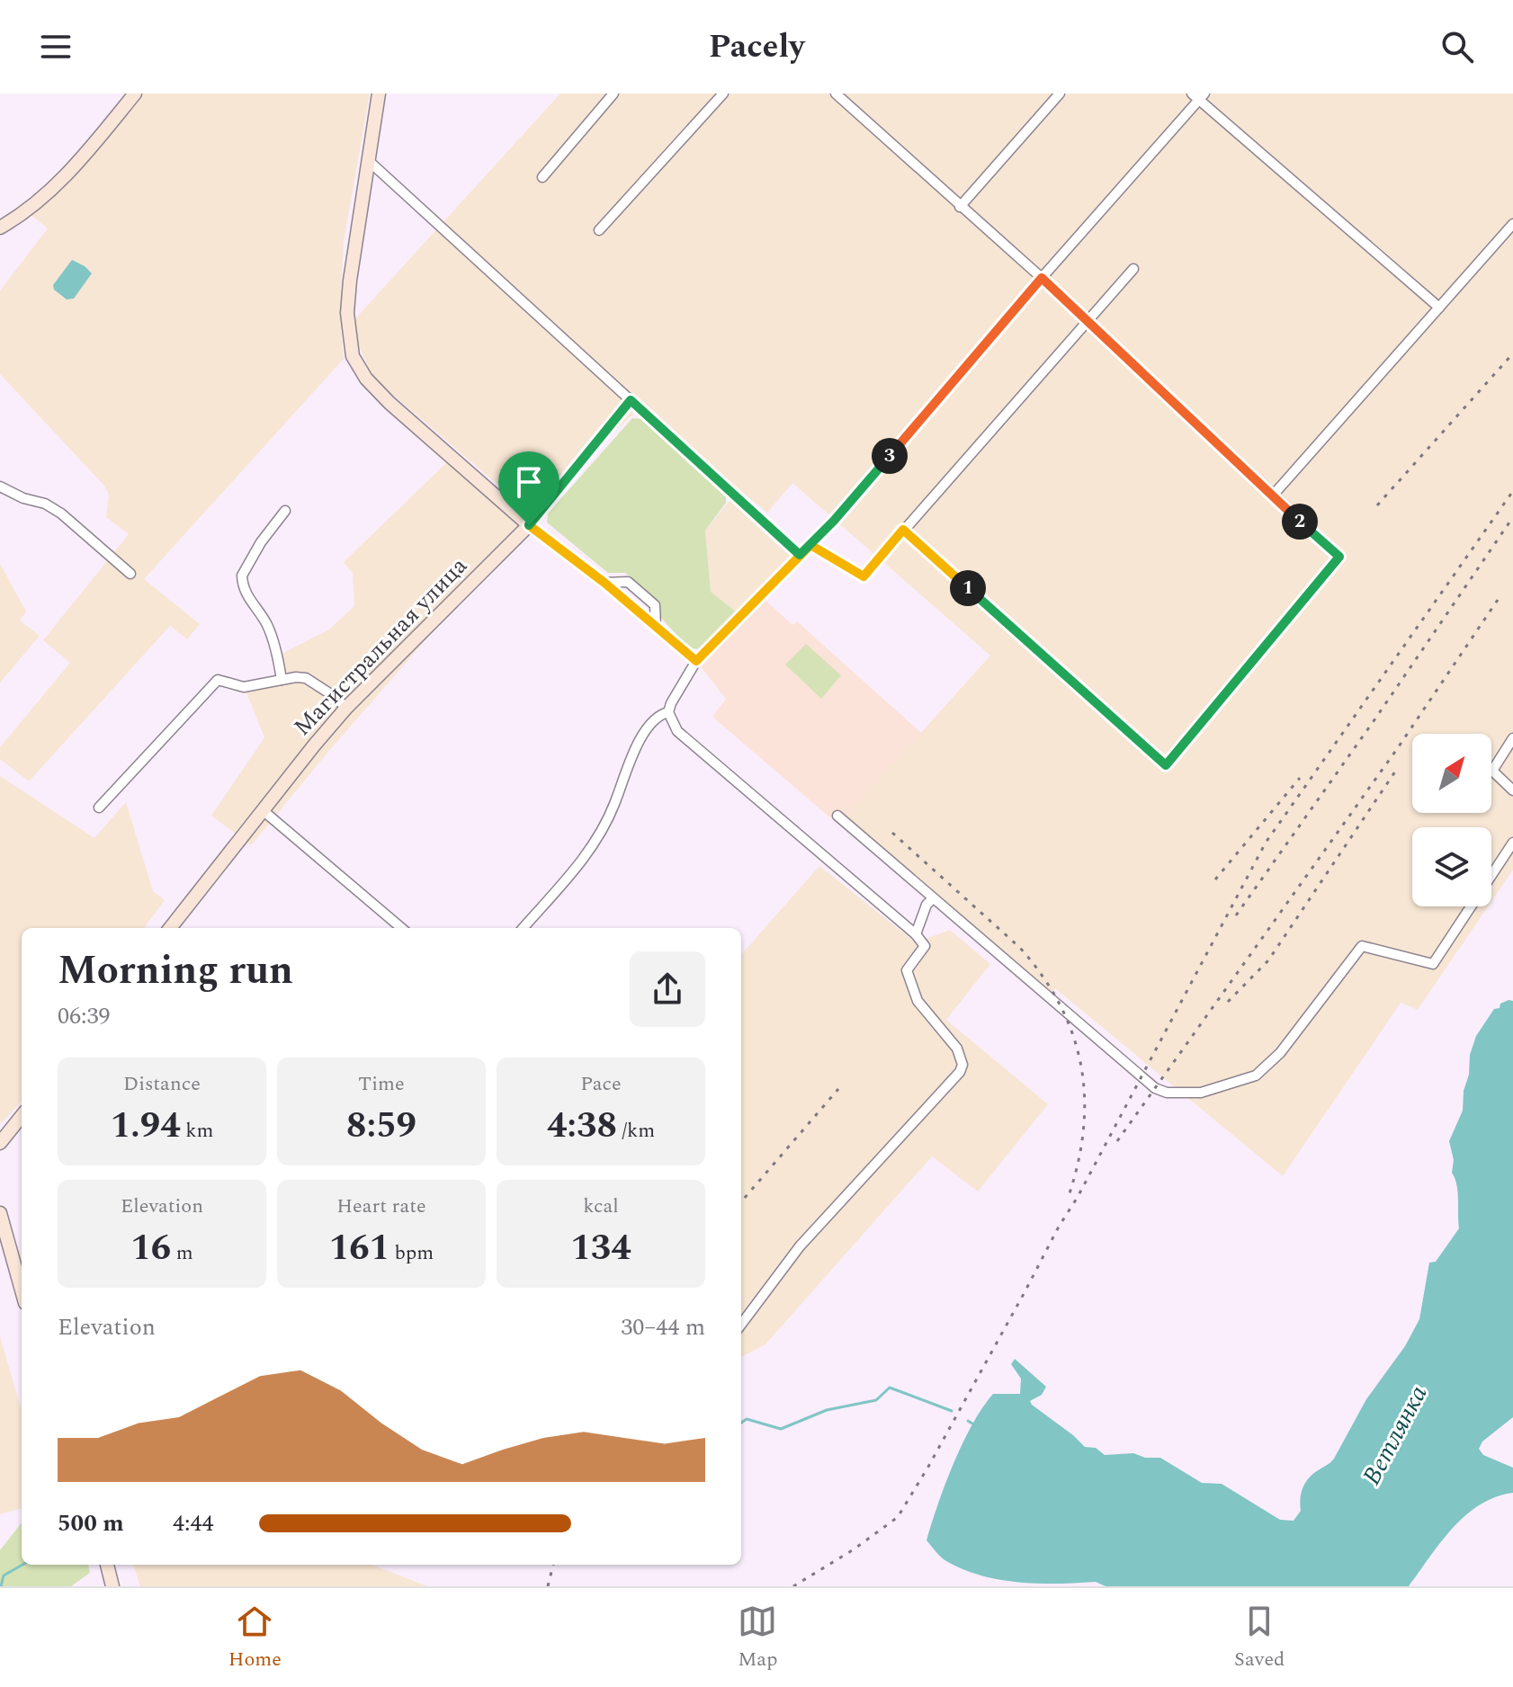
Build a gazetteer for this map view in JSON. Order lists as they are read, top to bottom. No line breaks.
{"streets":{"main road":["Магистральная улица"]},"water":["Ветлянка"],"north":"top right","page":{"header":"Pacely","pins":["3","2","1"],"heading":["Morning run","06:39"],"stats":[["Distance","1.94 km"],["Time","8:59"],["Pace","4:38 /km"],["Elevation","16 m"],["Heart rate","161 bpm"],["kcal","134"]],"chart":["Elevation","30–44 m"],"list":[{"name":"500 m","note":"4:44"}],"tabs":["Home","Map","Saved"]}}
